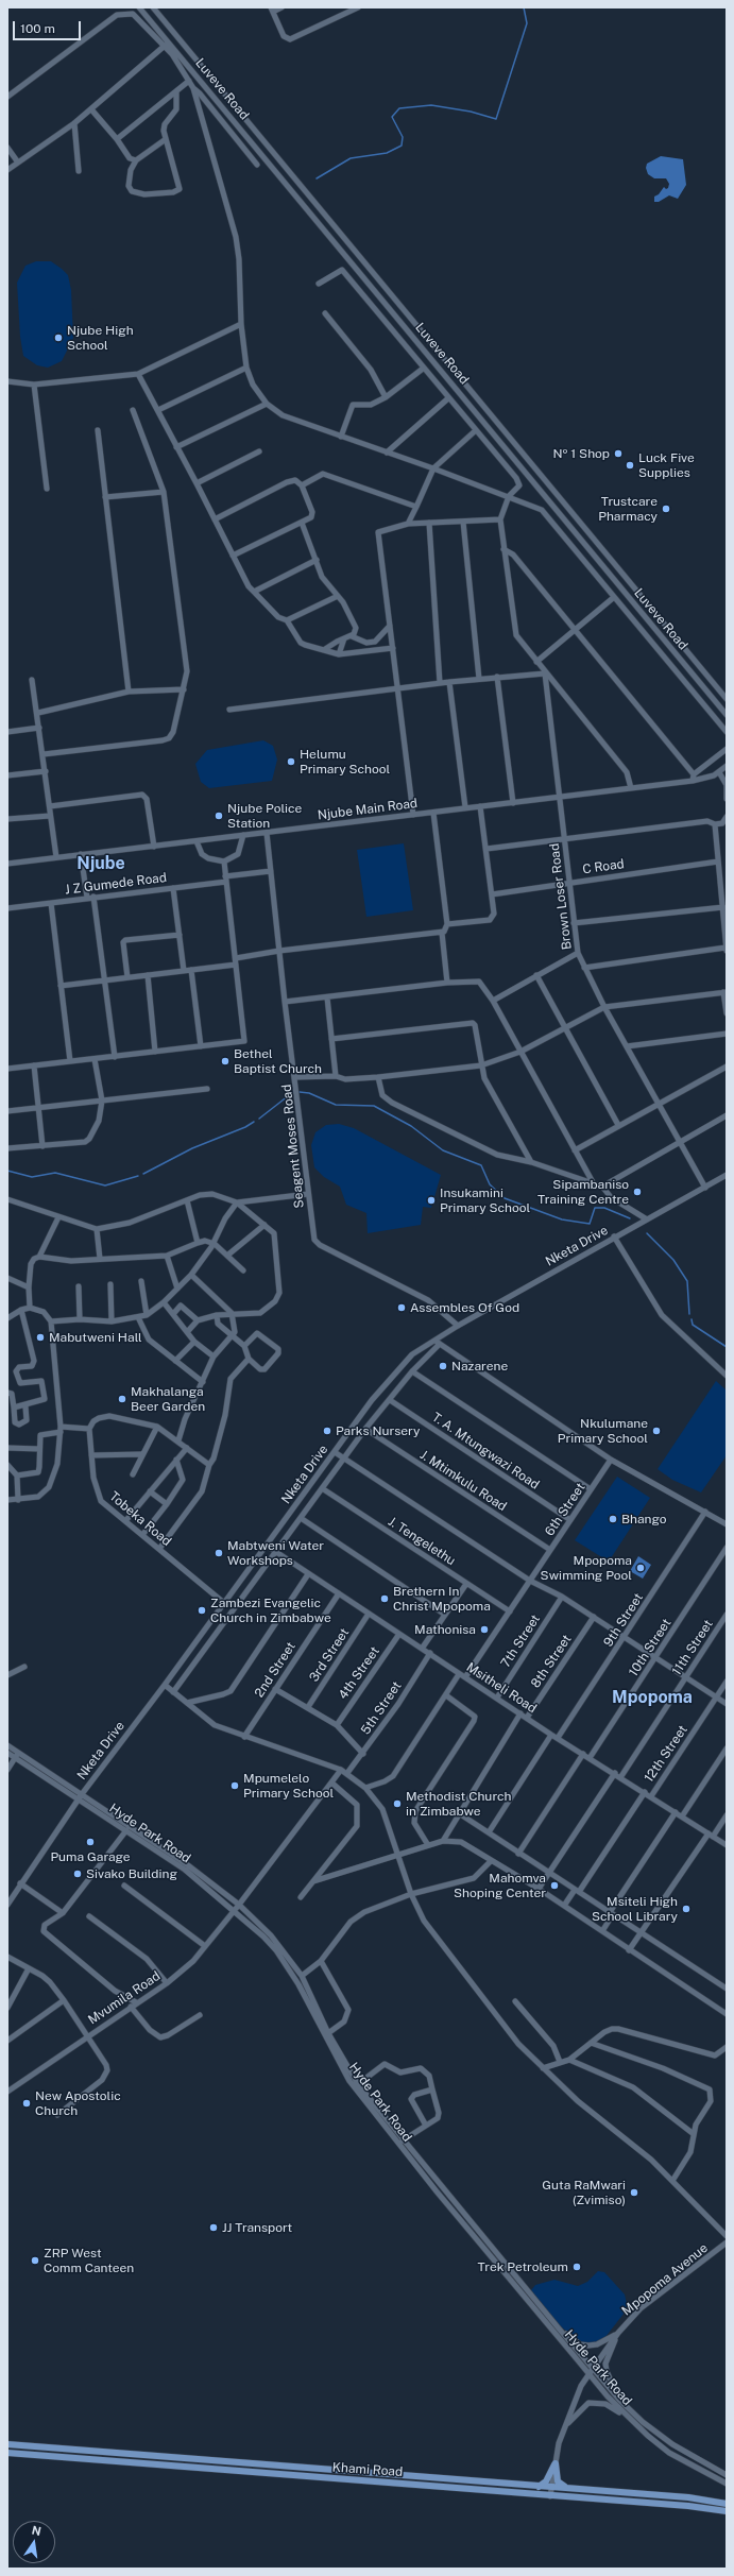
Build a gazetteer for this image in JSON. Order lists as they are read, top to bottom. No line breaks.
{"streets":{"main road":["Khami Road"],"street":["Luveve Road","Njube Main Road","C Road","J Z Gumede Road","Brown Loser Road","Seagent Moses Road","Nketa Drive","T. A. Mtungwazi Road","J. Mtimkulu Road","6th Street","Tobeka Road","J. Tengelethu","9th Street","7th Street","10th Street","11th Street","3rd Street","8th Street","2nd Street","4th Street","Msitheli Road","5th Street","12th Street","Hyde Park Road","Mvumila Road","Mpopoma Avenue"]},"crossings":[["Njube Main Road","Brown Loser Road"],["Njube Main Road","Seagent Moses Road"],["C Road","Brown Loser Road"],["J Z Gumede Road","Seagent Moses Road"],["Brown Loser Road","Nketa Drive"],["Seagent Moses Road","Nketa Drive"],["Nketa Drive","Tobeka Road"],["Nketa Drive","Msitheli Road"],["Nketa Drive","Hyde Park Road"],["T. A. Mtungwazi Road","6th Street"],["J. Mtimkulu Road","6th Street"],["6th Street","J. Tengelethu"],["6th Street","Msitheli Road"],["9th Street","Msitheli Road"],["7th Street","Msitheli Road"],["10th Street","Msitheli Road"],["11th Street","Msitheli Road"],["3rd Street","Msitheli Road"],["8th Street","Msitheli Road"],["2nd Street","Msitheli Road"],["4th Street","Msitheli Road"],["Msitheli Road","5th Street"],["Msitheli Road","12th Street"],["Hyde Park Road","Mvumila Road"],["Hyde Park Road","Mpopoma Avenue"],["Mpopoma Avenue","Khami Road"]],"districts":["Njube","Mpopoma"],"places":["Njube High School","№ 1 Shop","Luck Five Supplies","Trustcare Pharmacy","Helumu Primary School","Njube Police Station","Bethel Baptist Church","Sipambaniso Training Centre","Insukamini Primary School","Assembles Of God","Mabutweni Hall","Nazarene","Makhalanga Beer Garden","Parks Nursery","Nkulumane Primary School","Bhango","Mabtweni Water Workshops","Mpopoma Swimming Pool","Brethern In Christ Mpopoma","Zambezi Evangelic Church in Zimbabwe","Mathonisa","Mpumelelo Primary School","Methodist Church in Zimbabwe","Puma Garage","Sivako Building","Mahomva Shoping Center","Msiteli High School Library","New Apostolic Church","Guta RaMwari (Zvimiso)","JJ Transport","ZRP West Comm Canteen","Trek Petroleum"],"scale_bar":"100 m","north":"top"}
